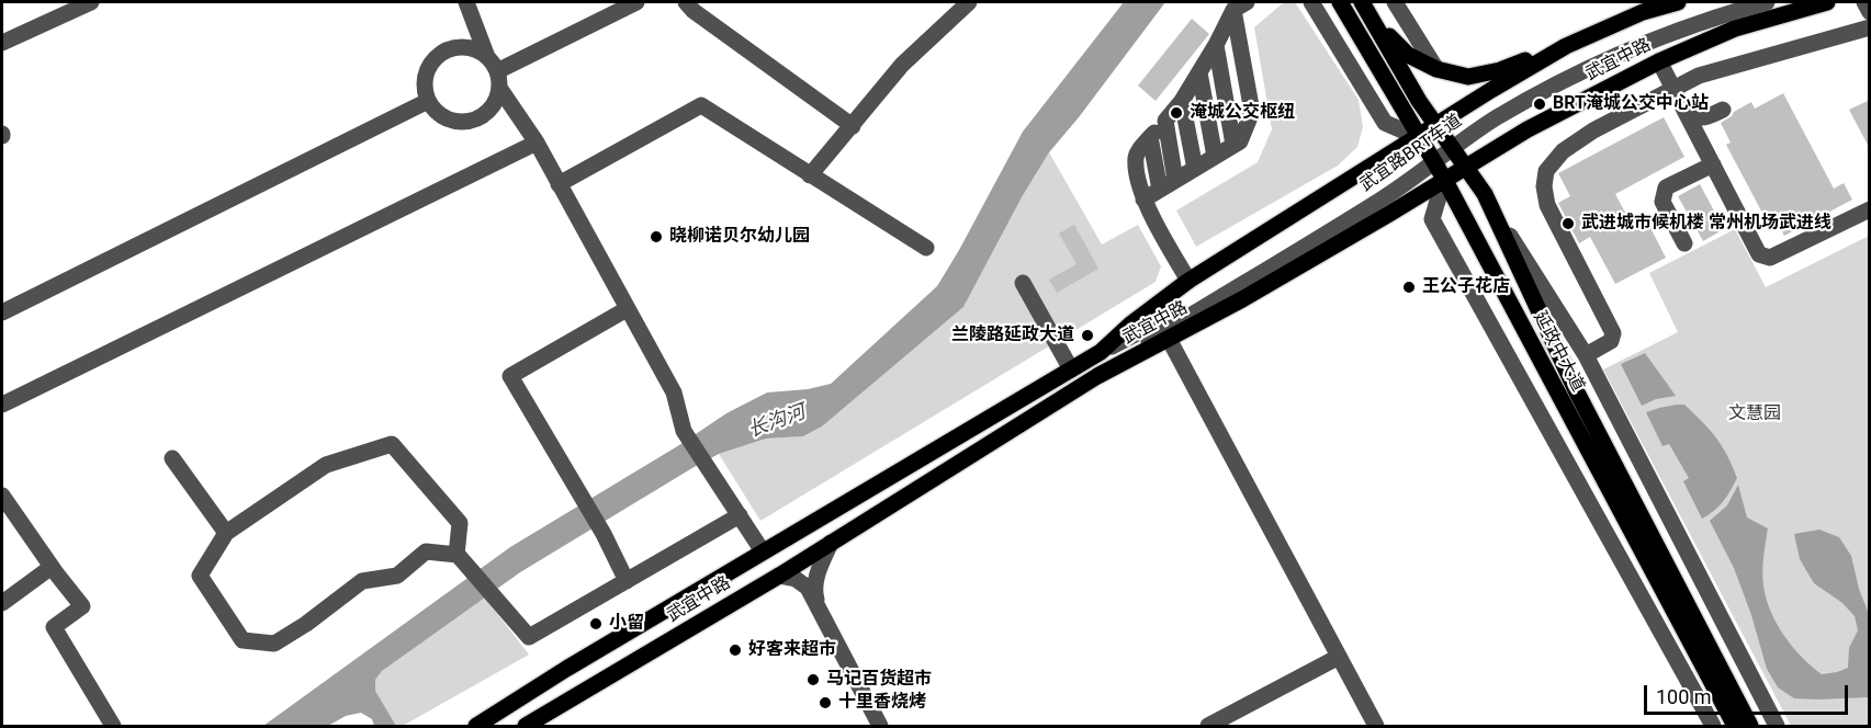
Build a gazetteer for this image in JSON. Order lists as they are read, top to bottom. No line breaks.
{"streets":{"main road":["武宜中路","延政中大道"],"street":["武宜路BRT车道"]},"crossings":[["武宜中路","武宜路BRT车道"],["武宜中路","延政中大道"],["武宜路BRT车道","延政中大道"]],"water":["长沟河"],"parks":["文慧园"],"places":["BRT淹城公交中心站","淹城公交枢纽","武进城市候机楼 常州机场武进线","晓柳诺贝尔幼儿园","王公子花店","兰陵路延政大道","小留","好客来超市","马记百货超市","十里香烧烤"],"scale_bar":"100 m"}
